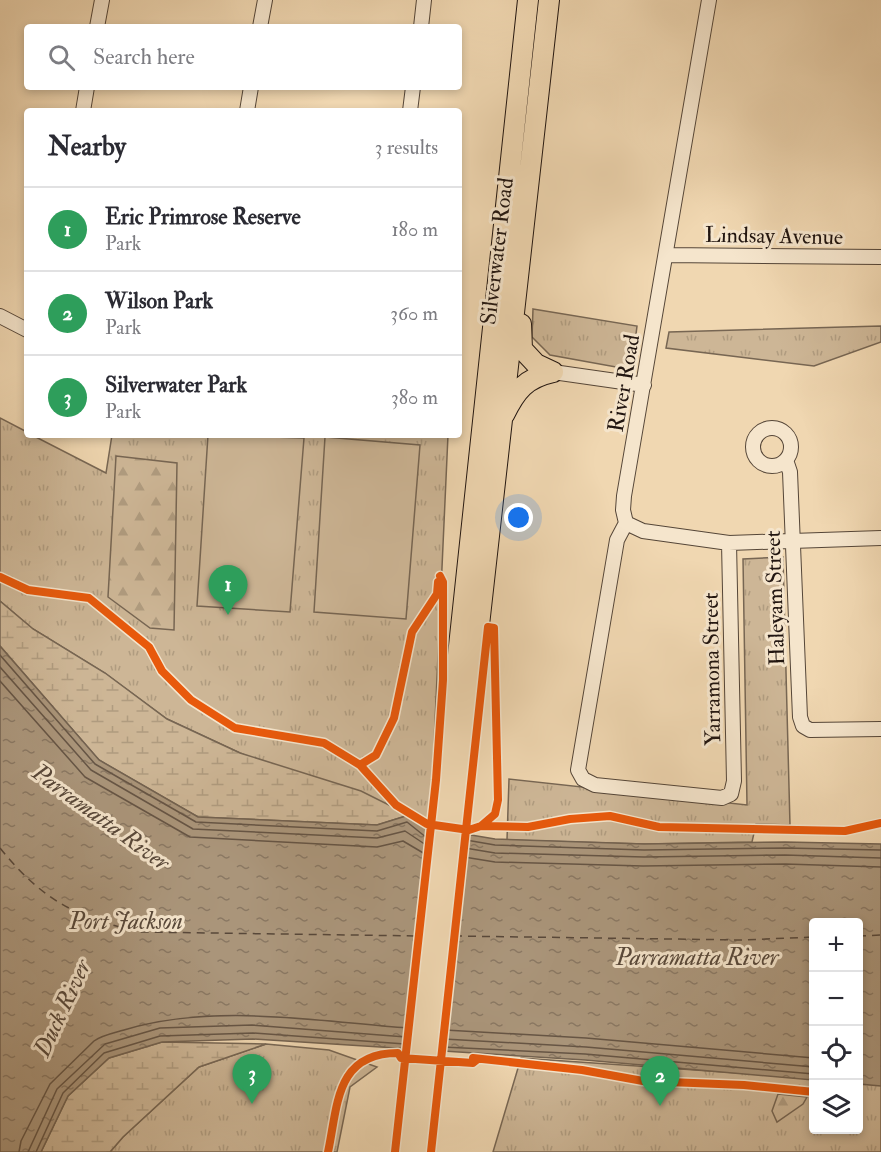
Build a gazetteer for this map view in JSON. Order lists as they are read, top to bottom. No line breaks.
{"streets":{"highway":["Silverwater Road"],"street":["Lindsay Avenue","River Road","Haleyam Street","Yarramona Street"]},"crossings":[["Lindsay Avenue","River Road"],["River Road","Yarramona Street"]],"water":["Parramatta River","Port Jackson","Duck River"],"page":{"search":"Search here","heading":["Nearby","3 results"],"list":[{"mark":"1","name":"Eric Primrose Reserve","note":"Park","value":"180 m"},{"mark":"2","name":"Wilson Park","note":"Park","value":"360 m"},{"mark":"3","name":"Silverwater Park","note":"Park","value":"380 m"}],"pins":["1","3","2"],"map_buttons":["+","−"]}}
